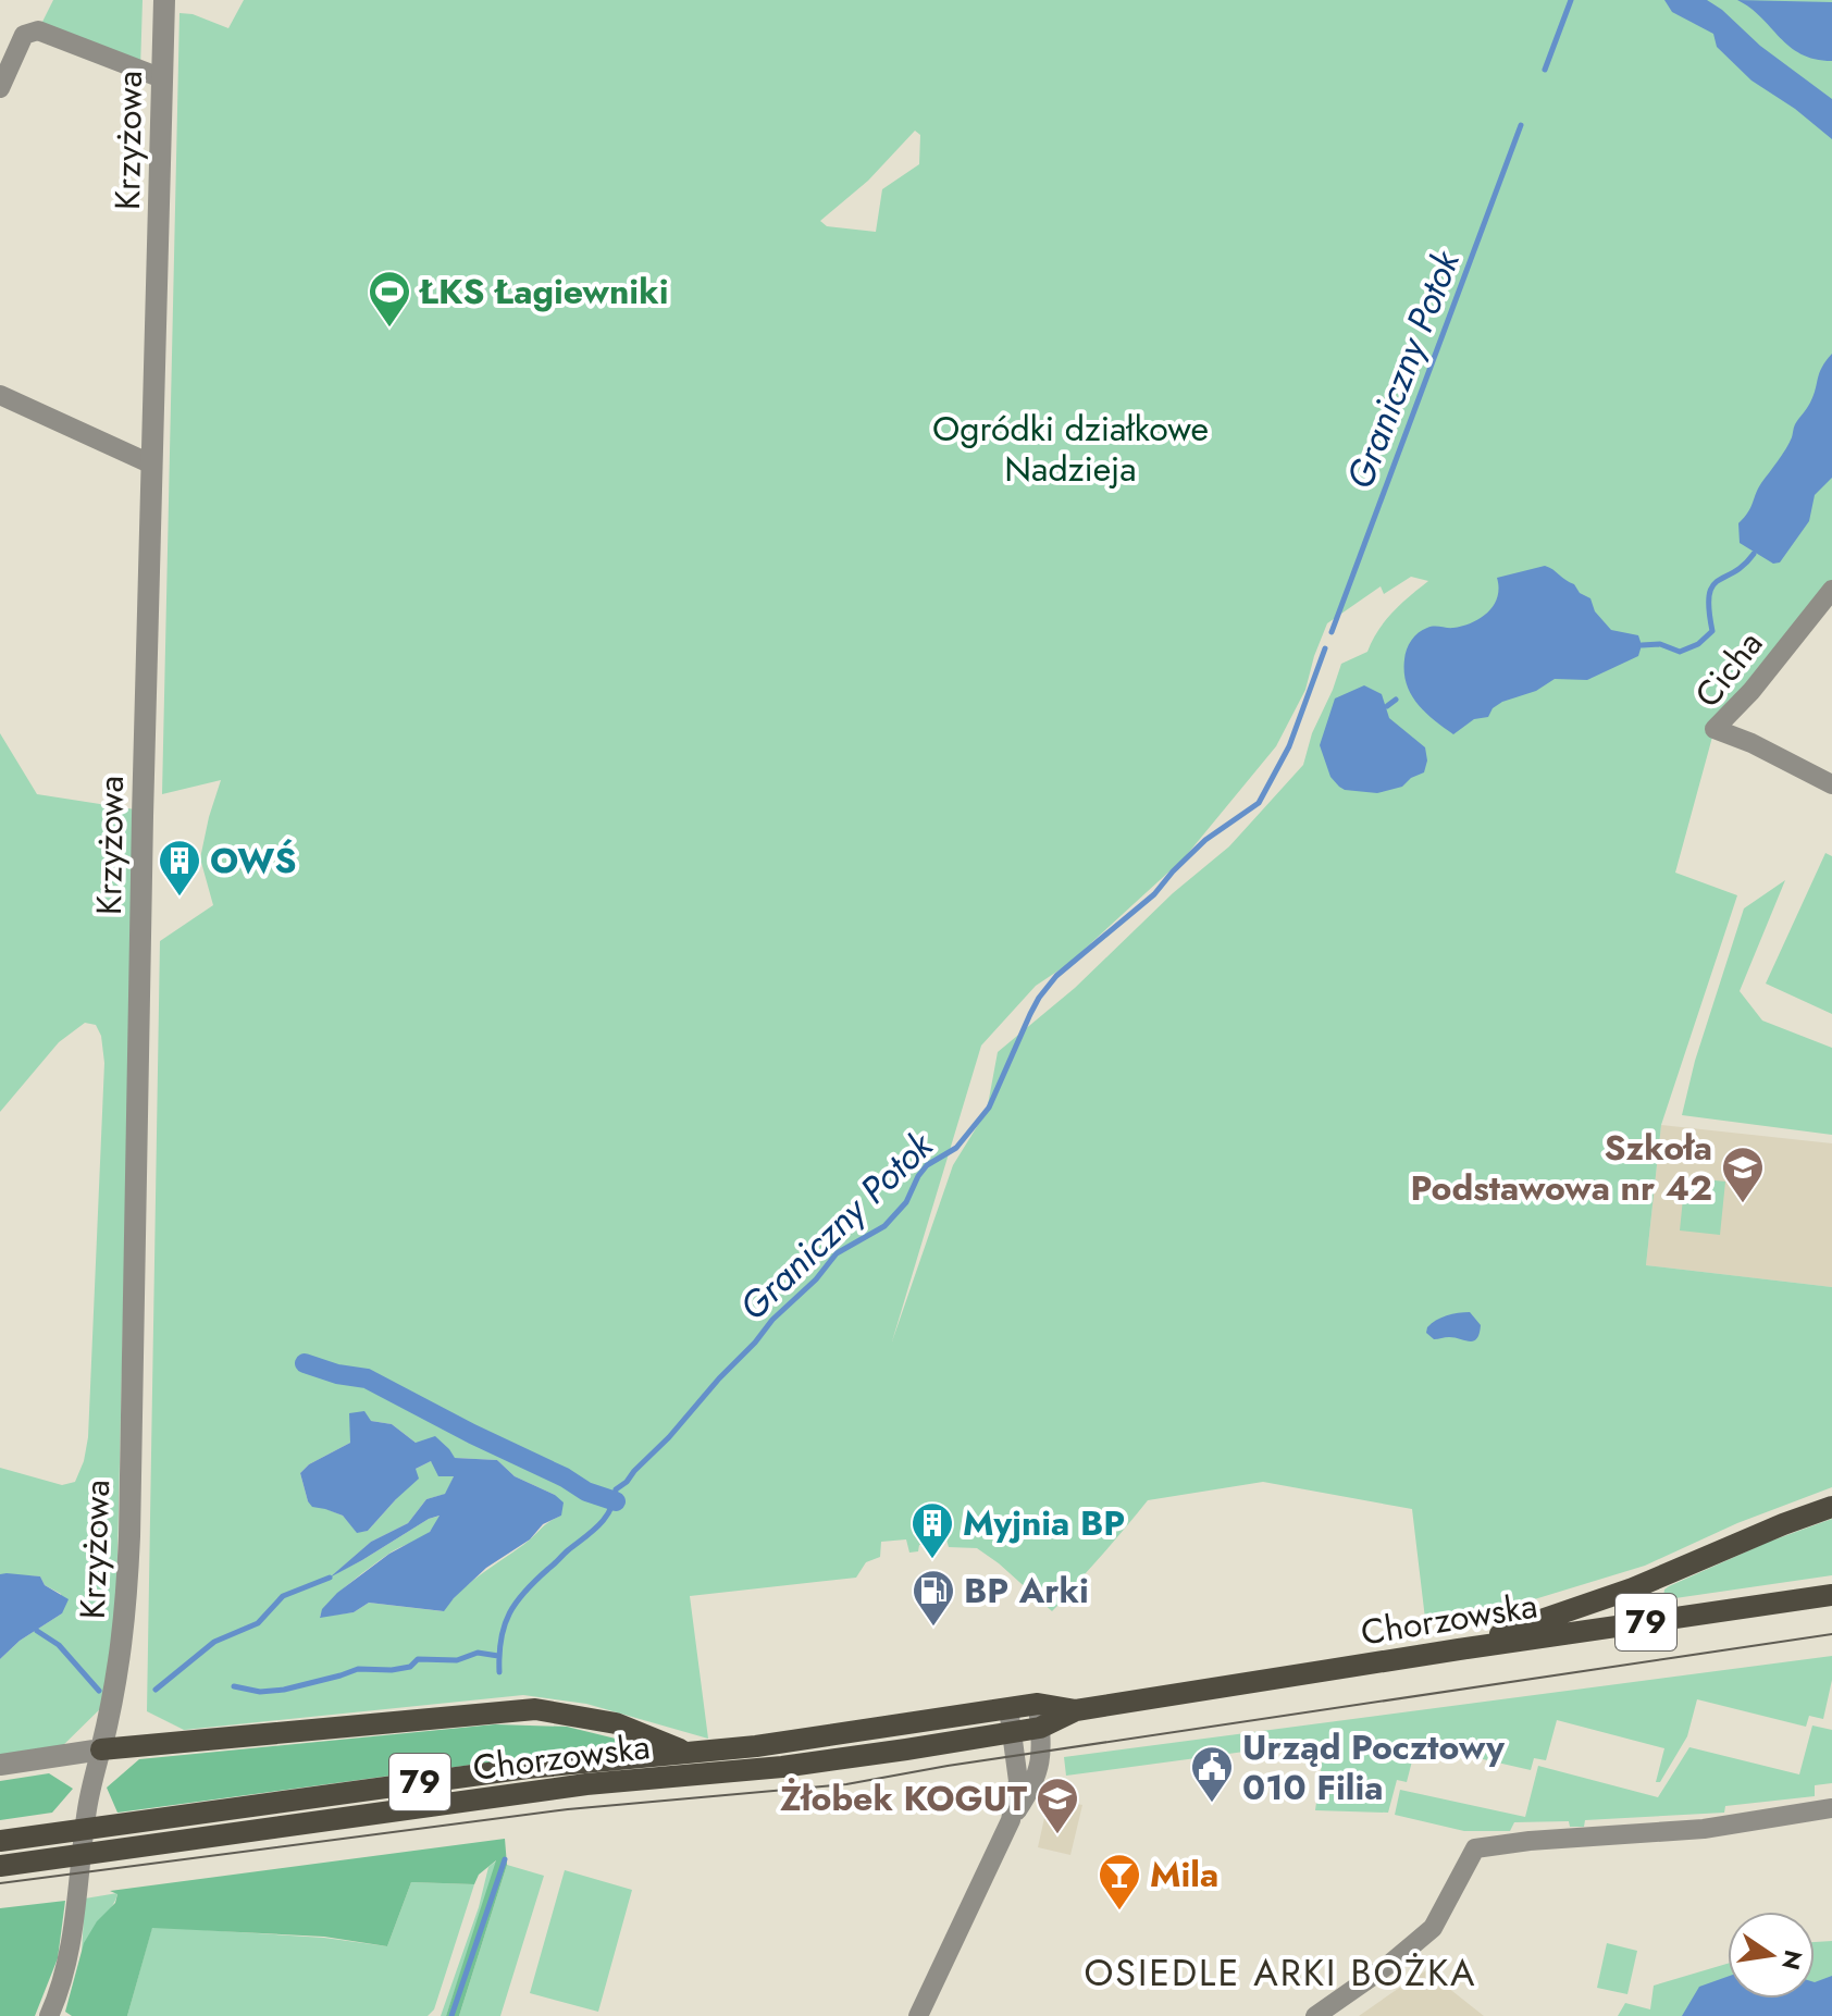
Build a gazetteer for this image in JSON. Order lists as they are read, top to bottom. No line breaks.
{"streets":{"main road":["Chorzowska","79"],"street":["Krzyżowa","Cicha"]},"districts":["OSIEDLE ARKI BOŻKA"],"water":["Graniczny Potok"],"parks":["Ogródki działkowe Nadzieja"],"places":{"sports":["ŁKS Łagiewniki"],"building":["OWŚ","Myjnia BP"],"school or university":["Szkoła Podstawowa nr 42","Żłobek KOGUT"],"fuel station":["BP Arki"],"public building":["Urząd Pocztowy 010 Filia"],"bar":["Mila"]},"north":"right"}
